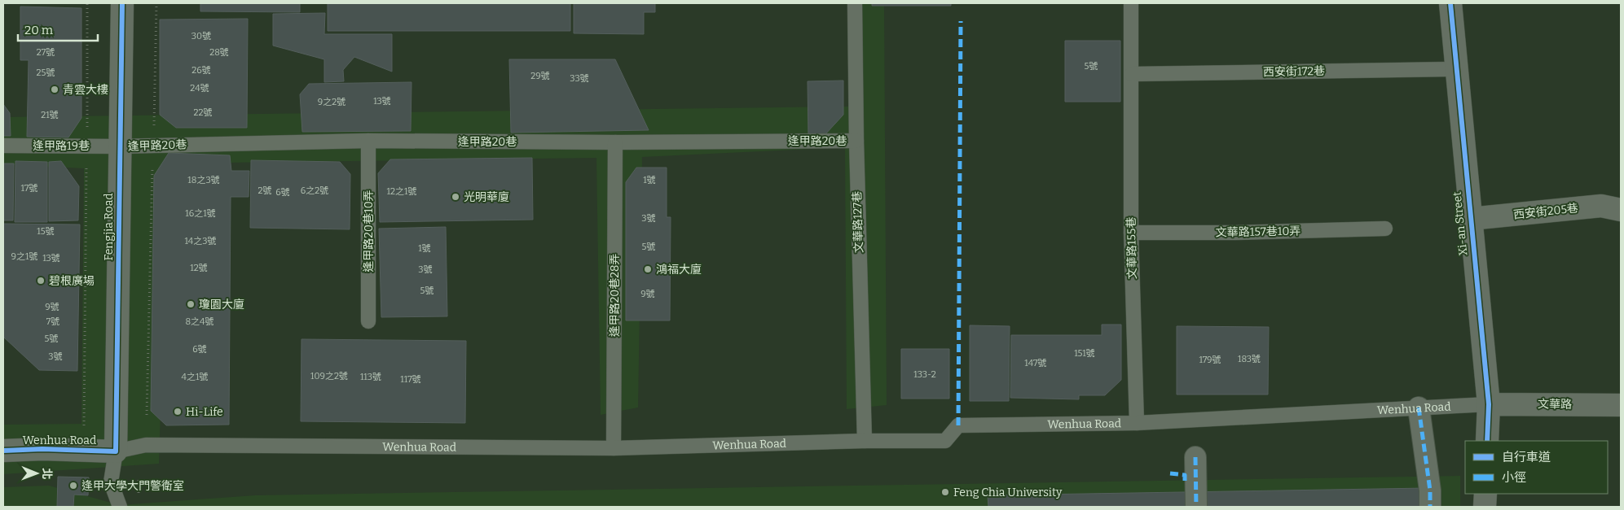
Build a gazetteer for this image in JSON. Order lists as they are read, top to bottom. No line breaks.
{"streets":{"street":["西安街205巷","Xi-an Street","Fengjia Road","文華路","Wenhua Road"],"lane":["西安街172巷","逢甲路20巷","逢甲路19巷","文華路127巷","逢甲路20巷10弄","文華路157巷10弄","文華路155巷","逢甲路20巷28弄"]},"crossings":[["西安街172巷","Xi-an Street"],["西安街172巷","文華路155巷"],["逢甲路20巷","逢甲路19巷"],["逢甲路20巷","文華路127巷"],["逢甲路20巷","Fengjia Road"],["逢甲路20巷","逢甲路20巷10弄"],["逢甲路20巷","逢甲路20巷28弄"],["逢甲路19巷","Fengjia Road"],["西安街205巷","Xi-an Street"],["文華路127巷","Wenhua Road"],["Xi-an Street","文華路"],["Xi-an Street","Wenhua Road"],["Fengjia Road","Wenhua Road"],["文華路157巷10弄","文華路155巷"],["文華路155巷","Wenhua Road"],["逢甲路20巷28弄","Wenhua Road"],["文華路","Wenhua Road"]],"places":["青雲大樓","光明華廈","鴻福大廈","碧根廣場","瓊園大廈","Hi-Life","逢甲大學大門警衛室","Feng Chia University"],"house_numbers":["30號","27號","28號","5號","26號","25號","29號","33號","24號","13號","9之2號","22號","21號","18之3號","1號","17號","2號","6之2號","12之1號","6號","16之1號","3號","15號","14之3號","5號","1號","9之1號","13號","12號","3號","5號","9號","9號","7號","8之4號","5號","6號","151號","3號","183號","179號","147號","133-2","109之2號","4之1號","113號","117號"],"legend":["自行車道","小徑"],"scale_bar":"20 m","north":"right"}
